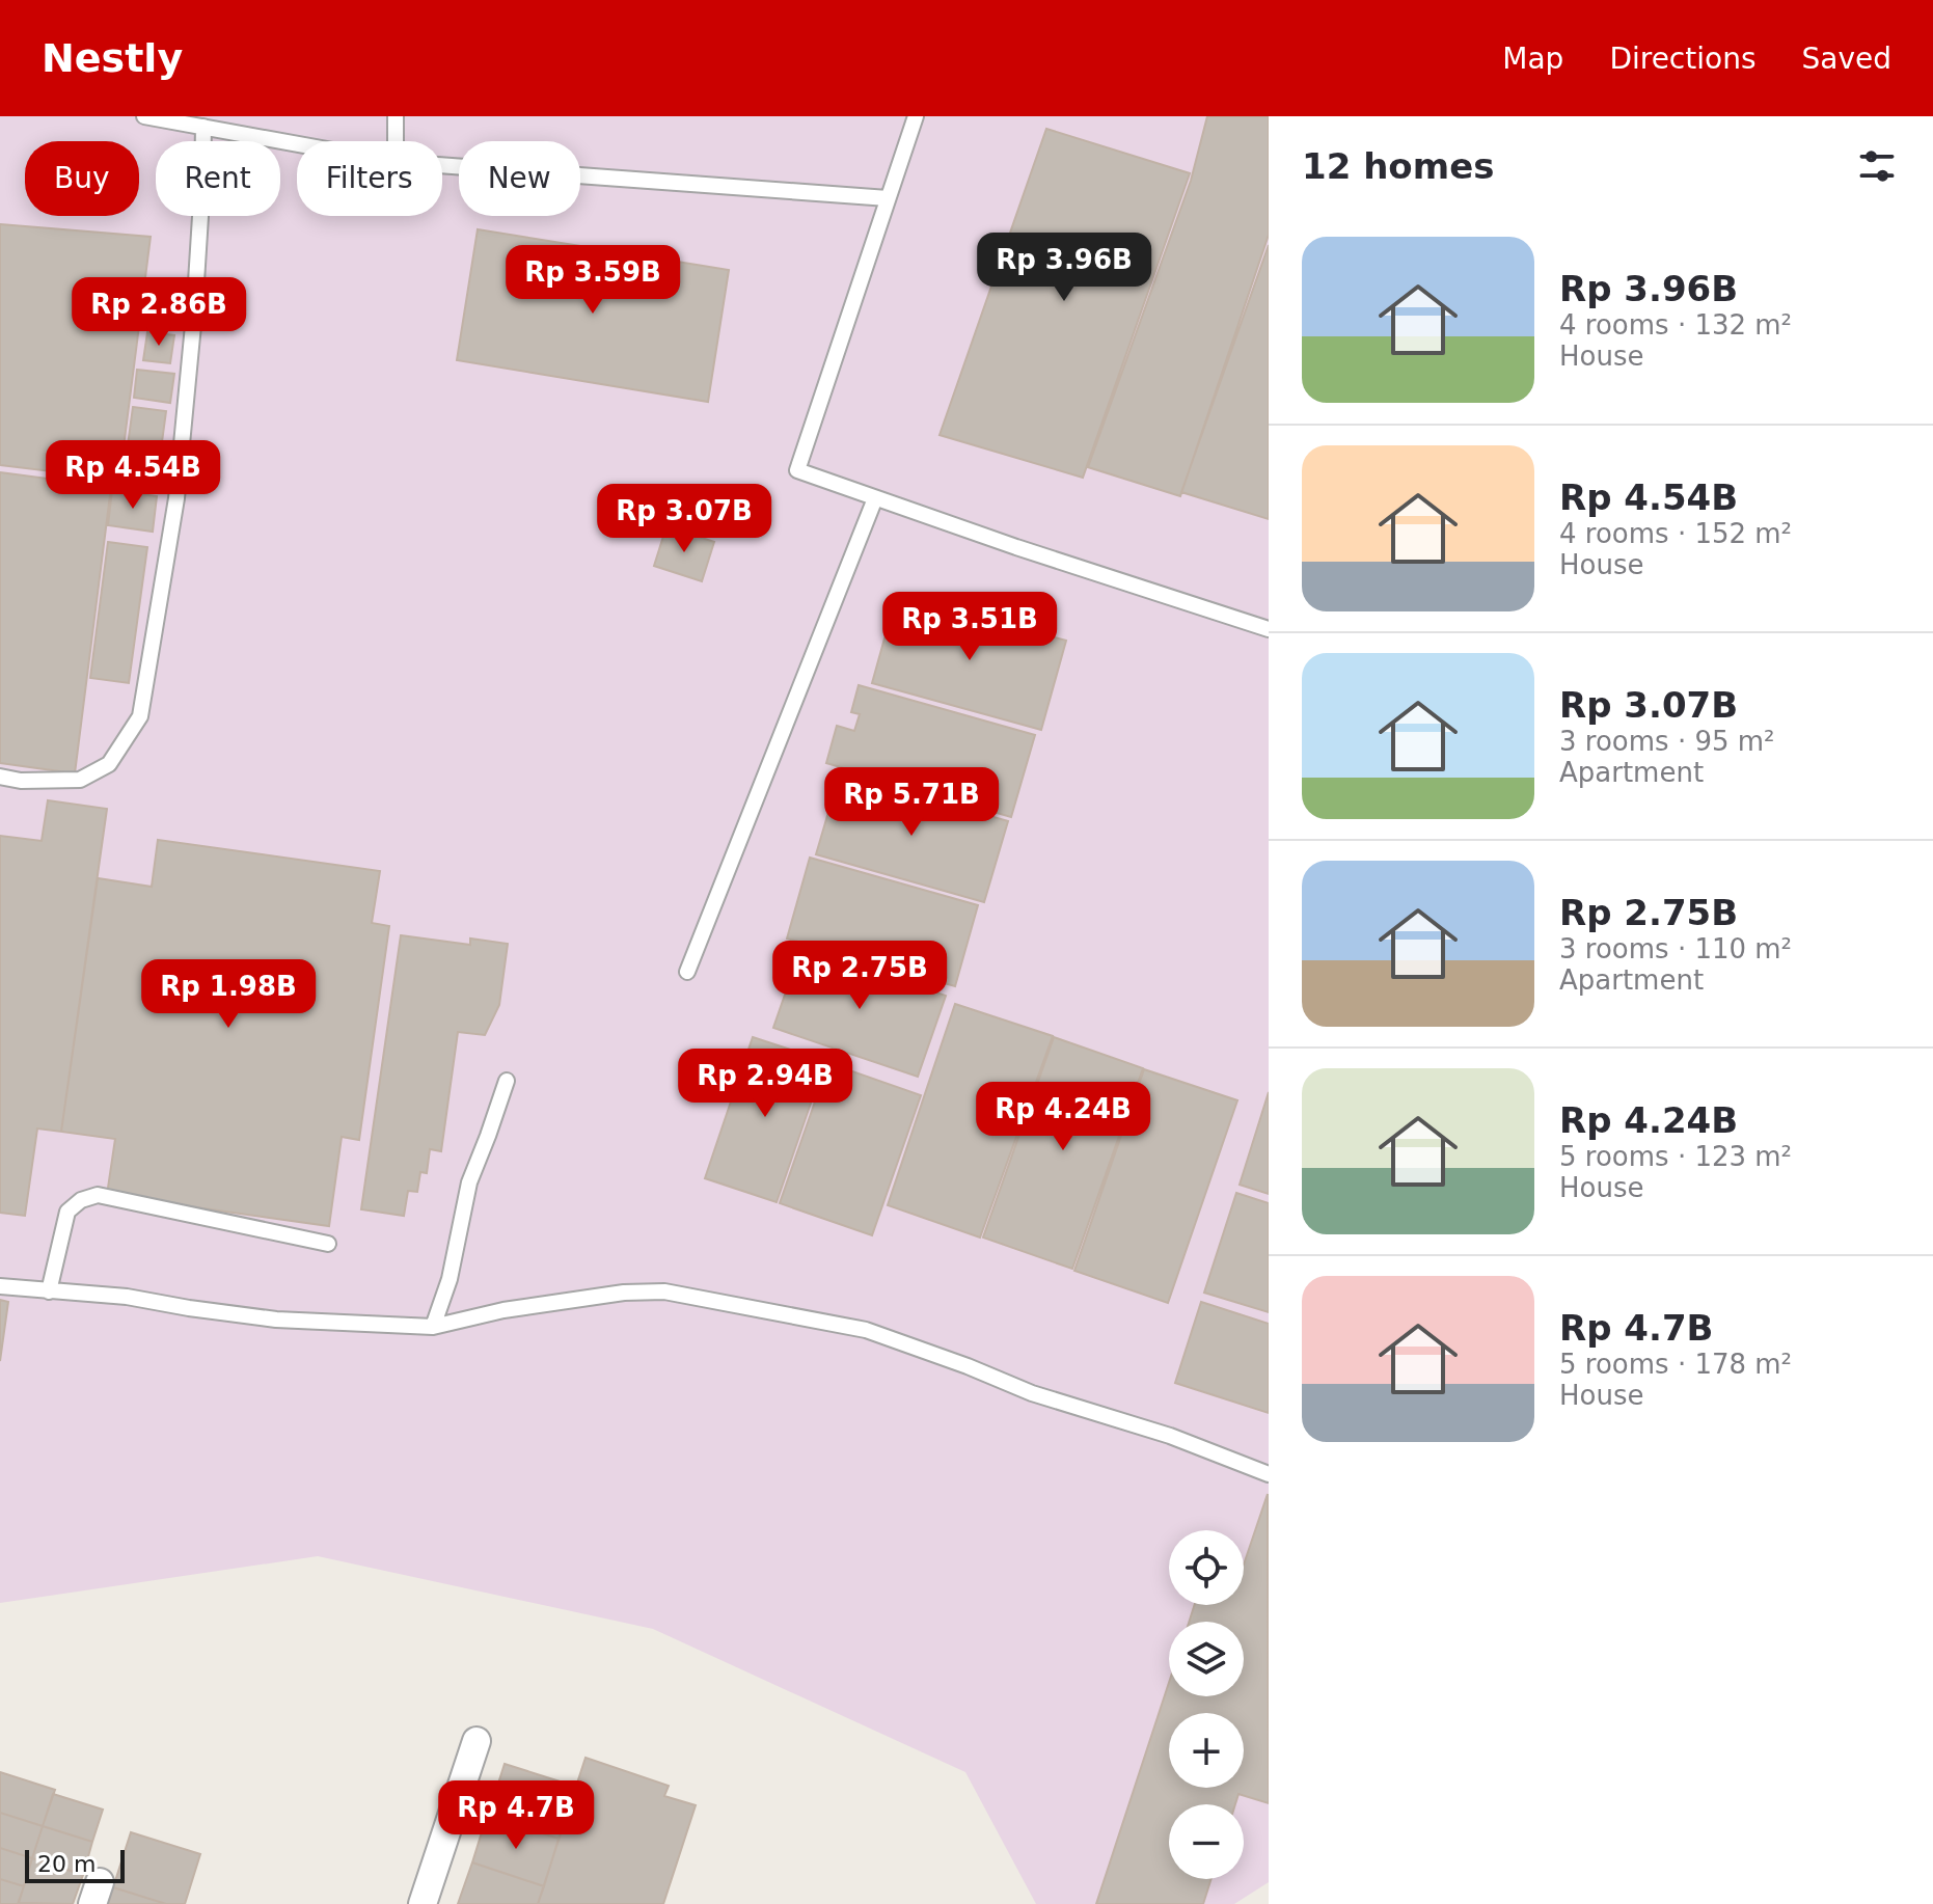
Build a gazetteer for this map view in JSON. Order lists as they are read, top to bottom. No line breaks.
{"scale_bar":"20 m","page":{"header":"Nestly","nav":["Map","Directions","Saved"],"heading":"12 homes","chip":["Buy","Rent","Filters","New"],"list":[{"name":"Rp 3.96B","note":"4 rooms · 132 m² · House"},{"name":"Rp 4.54B","note":"4 rooms · 152 m² · House"},{"name":"Rp 3.07B","note":"3 rooms · 95 m² · Apartment"},{"name":"Rp 2.75B","note":"3 rooms · 110 m² · Apartment"},{"name":"Rp 4.24B","note":"5 rooms · 123 m² · House"},{"name":"Rp 4.7B","note":"5 rooms · 178 m² · House"}],"price":["Rp 3.96B","Rp 3.59B","Rp 2.86B","Rp 4.54B","Rp 3.07B","Rp 3.51B","Rp 5.71B","Rp 2.75B","Rp 1.98B","Rp 2.94B","Rp 4.24B","Rp 4.7B"],"map_buttons":["+","−"],"scale":"20 m"}}
